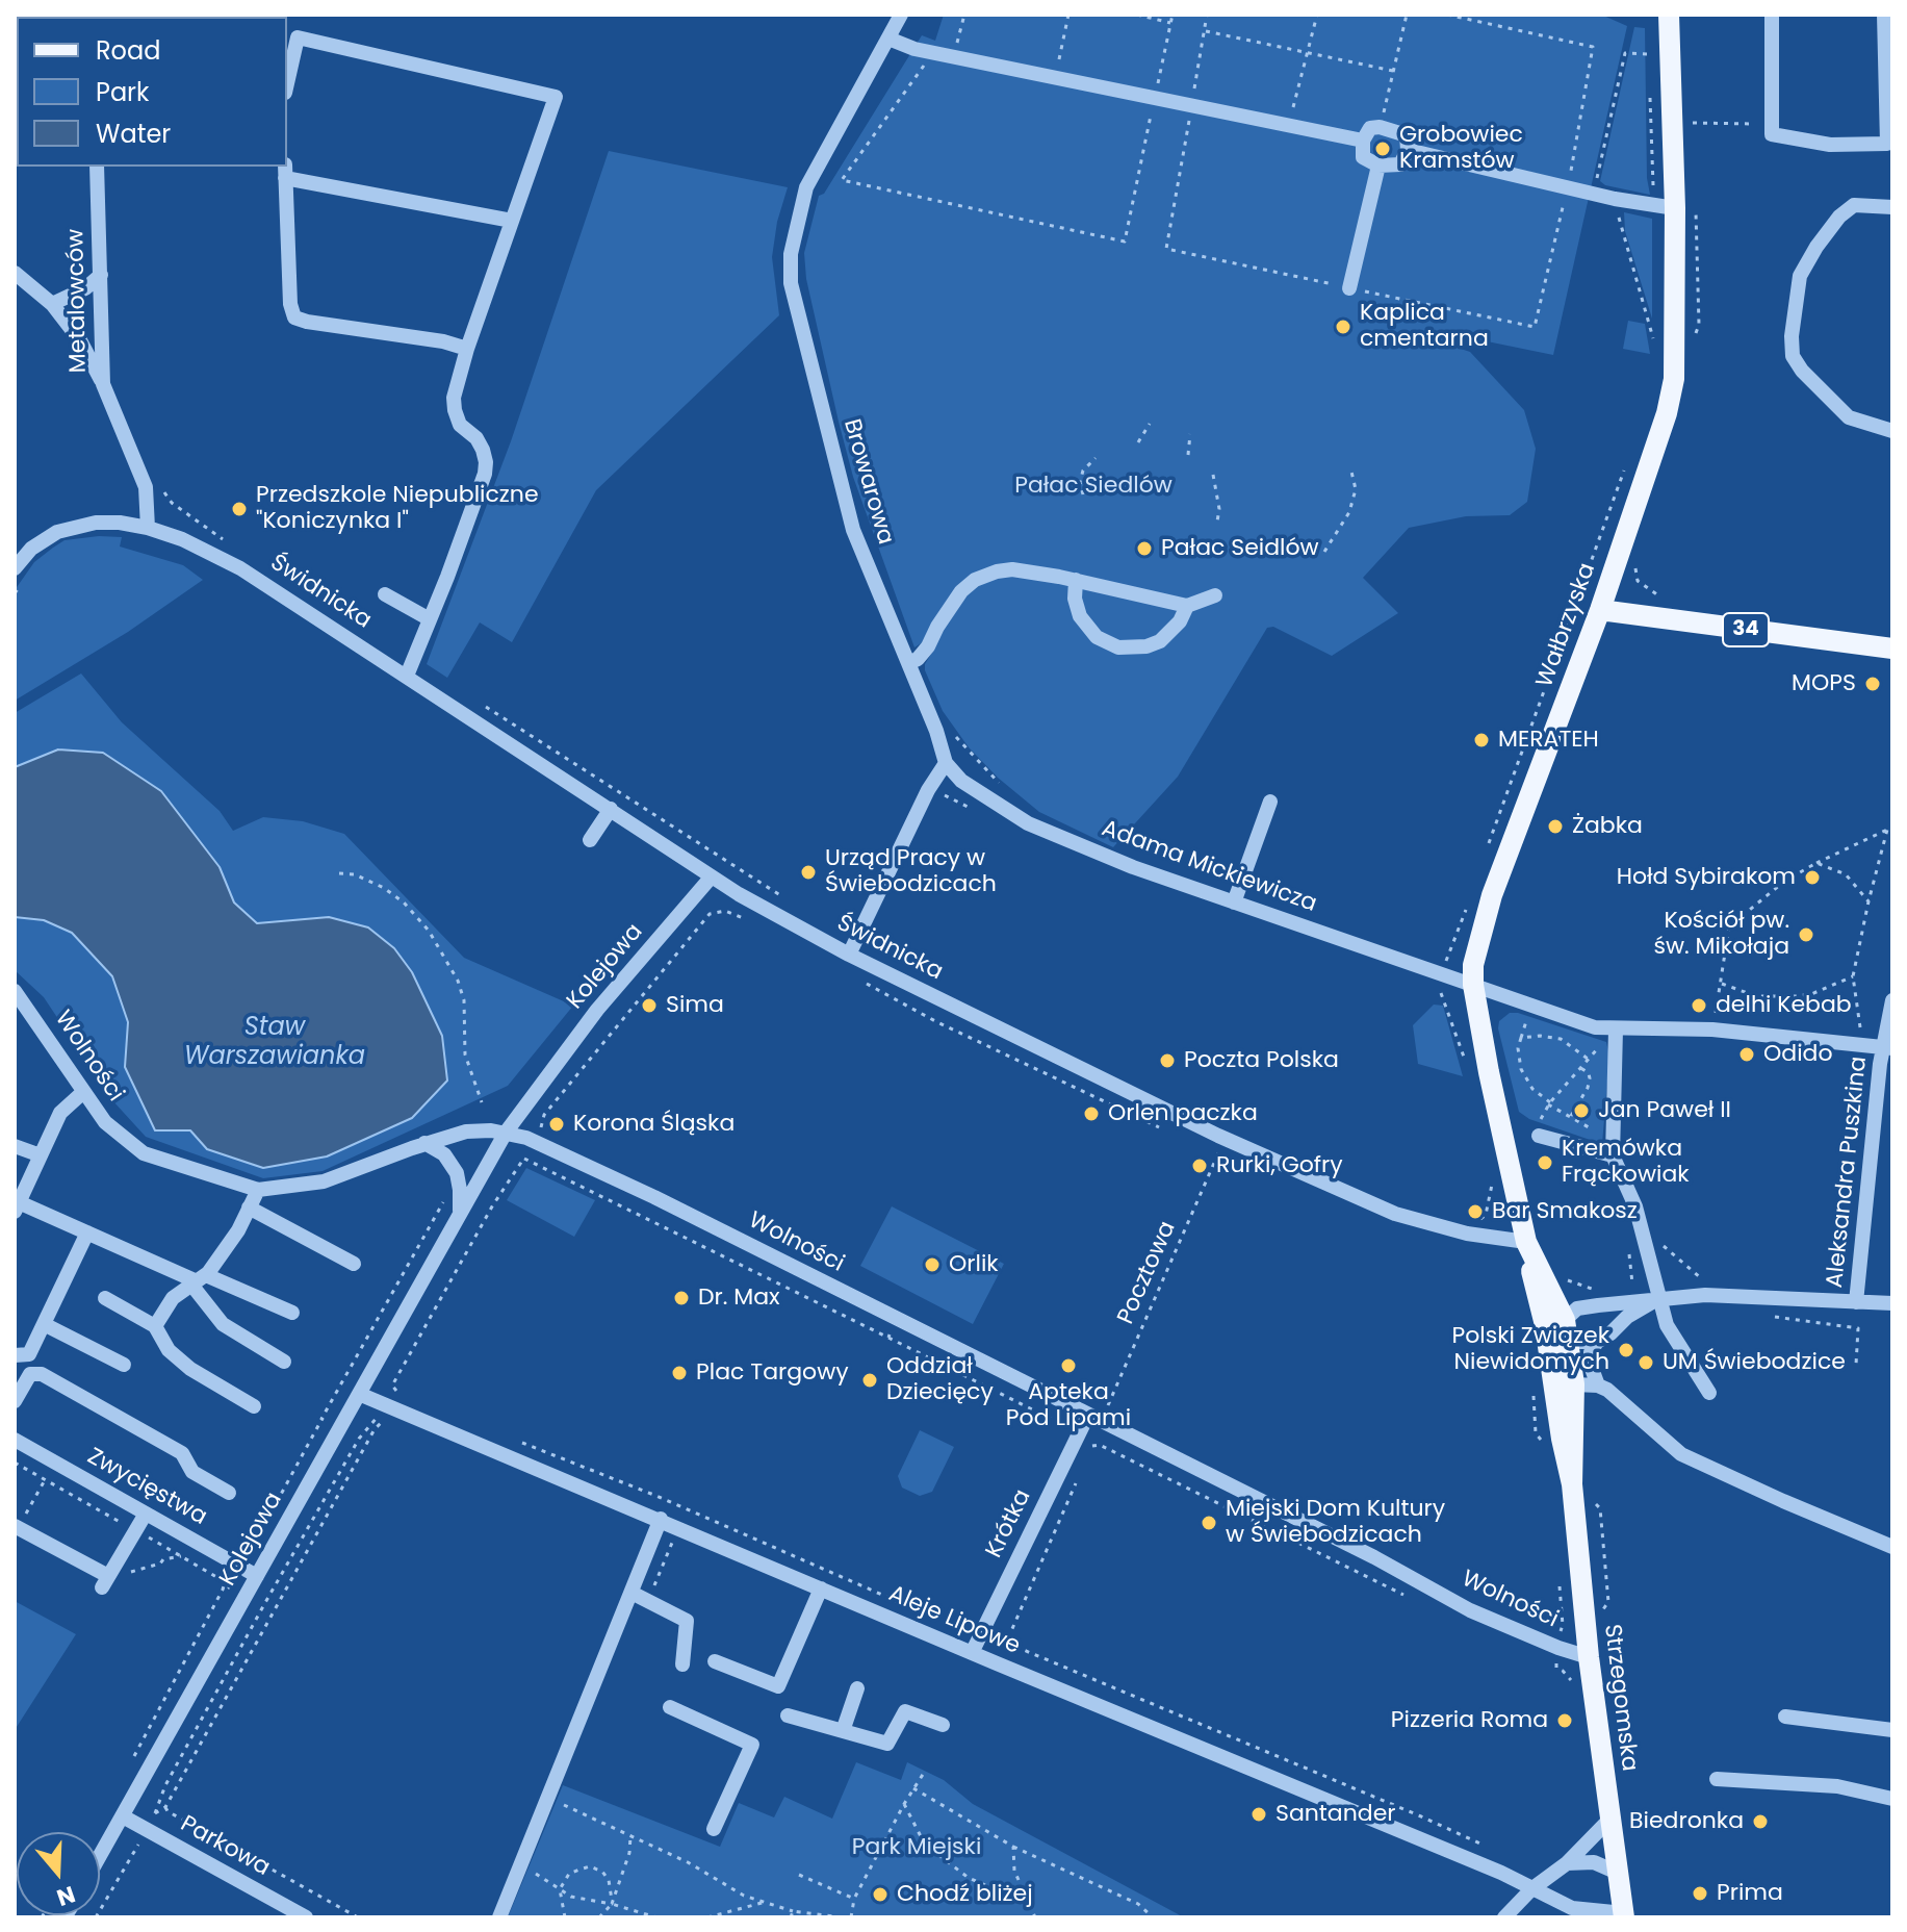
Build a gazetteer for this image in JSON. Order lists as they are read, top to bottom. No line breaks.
{"streets":{"main road":["Wałbrzyska","34","Strzegomska"],"street":["Metalowców","Browarowa","Świdnicka","Adama Mickiewicza","Kolejowa","Wolności","Aleksandra Puszkina","Zwycięstwa","Krótka","Aleje Lipowe","Parkowa"],"path":["Pocztowa"]},"crossings":[["Metalowców","Świdnicka"],["Browarowa","Adama Mickiewicza"],["Świdnicka","Wałbrzyska"],["Świdnicka","Kolejowa"],["Świdnicka","Strzegomska"],["Wałbrzyska","34"],["Wałbrzyska","Adama Mickiewicza"],["Wałbrzyska","Strzegomska"],["Adama Mickiewicza","Aleksandra Puszkina"],["Kolejowa","Wolności"],["Kolejowa","Zwycięstwa"],["Kolejowa","Aleje Lipowe"],["Kolejowa","Parkowa"],["Wolności","Krótka"],["Wolności","Strzegomska"],["Krótka","Aleje Lipowe"],["Aleje Lipowe","Strzegomska"]],"water":["Staw Warszawianka"],"parks":["Pałac Siedlów","Park Miejski"],"places":["Grobowiec Kramstów","Kaplica cmentarna","Przedszkole Niepubliczne \"Koniczynka I\"","Pałac Seidlów","MOPS","MERATEH","Żabka","Urząd Pracy w Świebodzicach","Hołd Sybirakom","Kościół pw. św. Mikołaja","Sima","delhi Kebab","Odido","Poczta Polska","Jan Paweł II","Orlen paczka","Korona Śląska","Kremówka Frąckowiak","Rurki, Gofry","Bar Smakosz","Orlik","Dr. Max","Polski Związek Niewidomych","UM Świebodzice","Apteka Pod Lipami","Plac Targowy","Oddział Dziecięcy","Miejski Dom Kultury w Świebodzicach","Pizzeria Roma","Santander","Biedronka","Prima","Chodź bliżej"],"legend":["Road","Park","Water"],"north":"bottom"}
